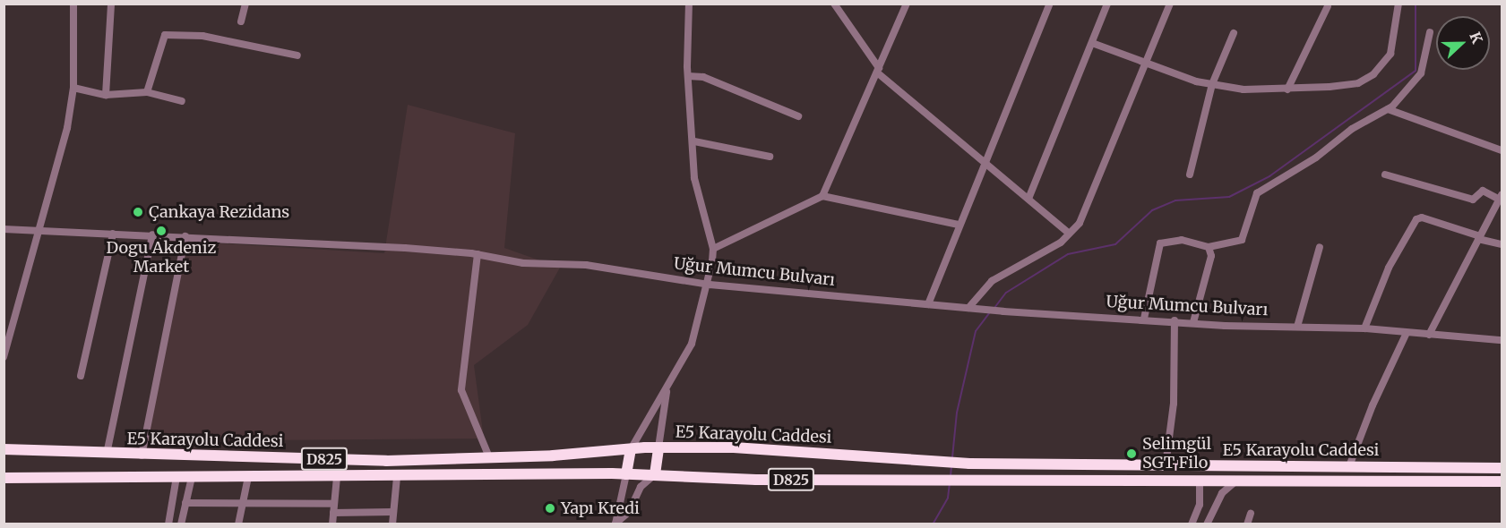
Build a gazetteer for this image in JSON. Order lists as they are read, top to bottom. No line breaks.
{"streets":{"highway":["E5 Karayolu Caddesi","D825"],"street":["Uğur Mumcu Bulvarı"]},"places":["Çankaya Rezidans","Dogu Akdeniz Market","Selimgül SGT Filo","Yapı Kredi"],"north":"right"}
